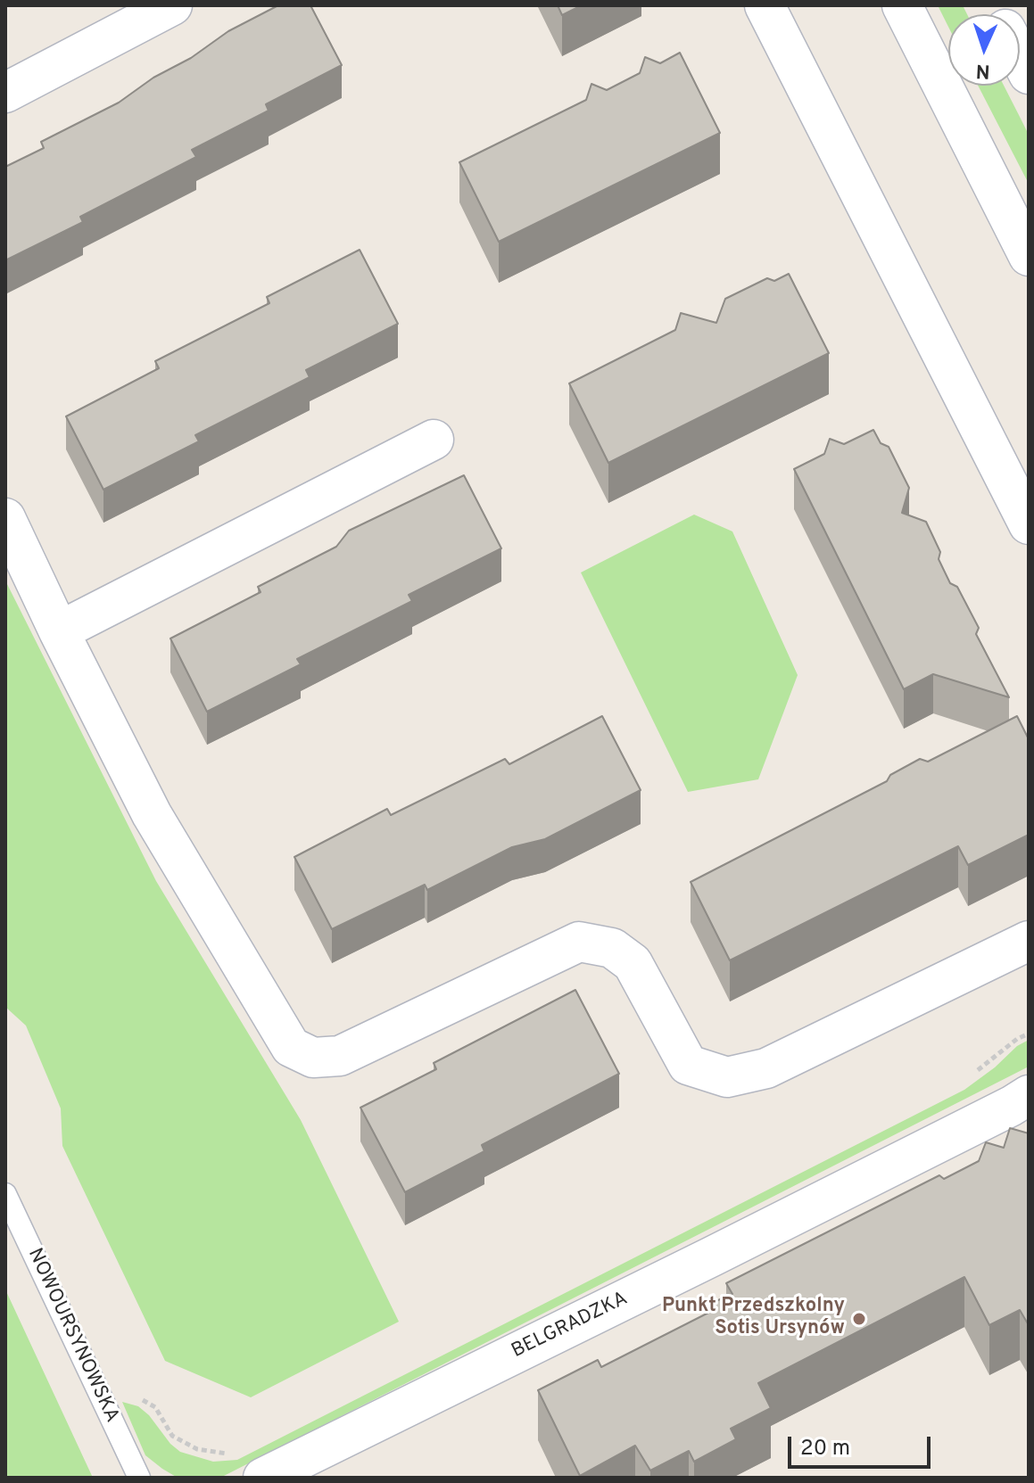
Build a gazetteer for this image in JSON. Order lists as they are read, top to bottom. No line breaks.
{"streets":{"street":["BELGRADZKA"],"lane":["NOWOURSYNOWSKA"]},"places":["Punkt Przedszkolny Sotis Ursynów"],"scale_bar":"20 m","north":"bottom"}
